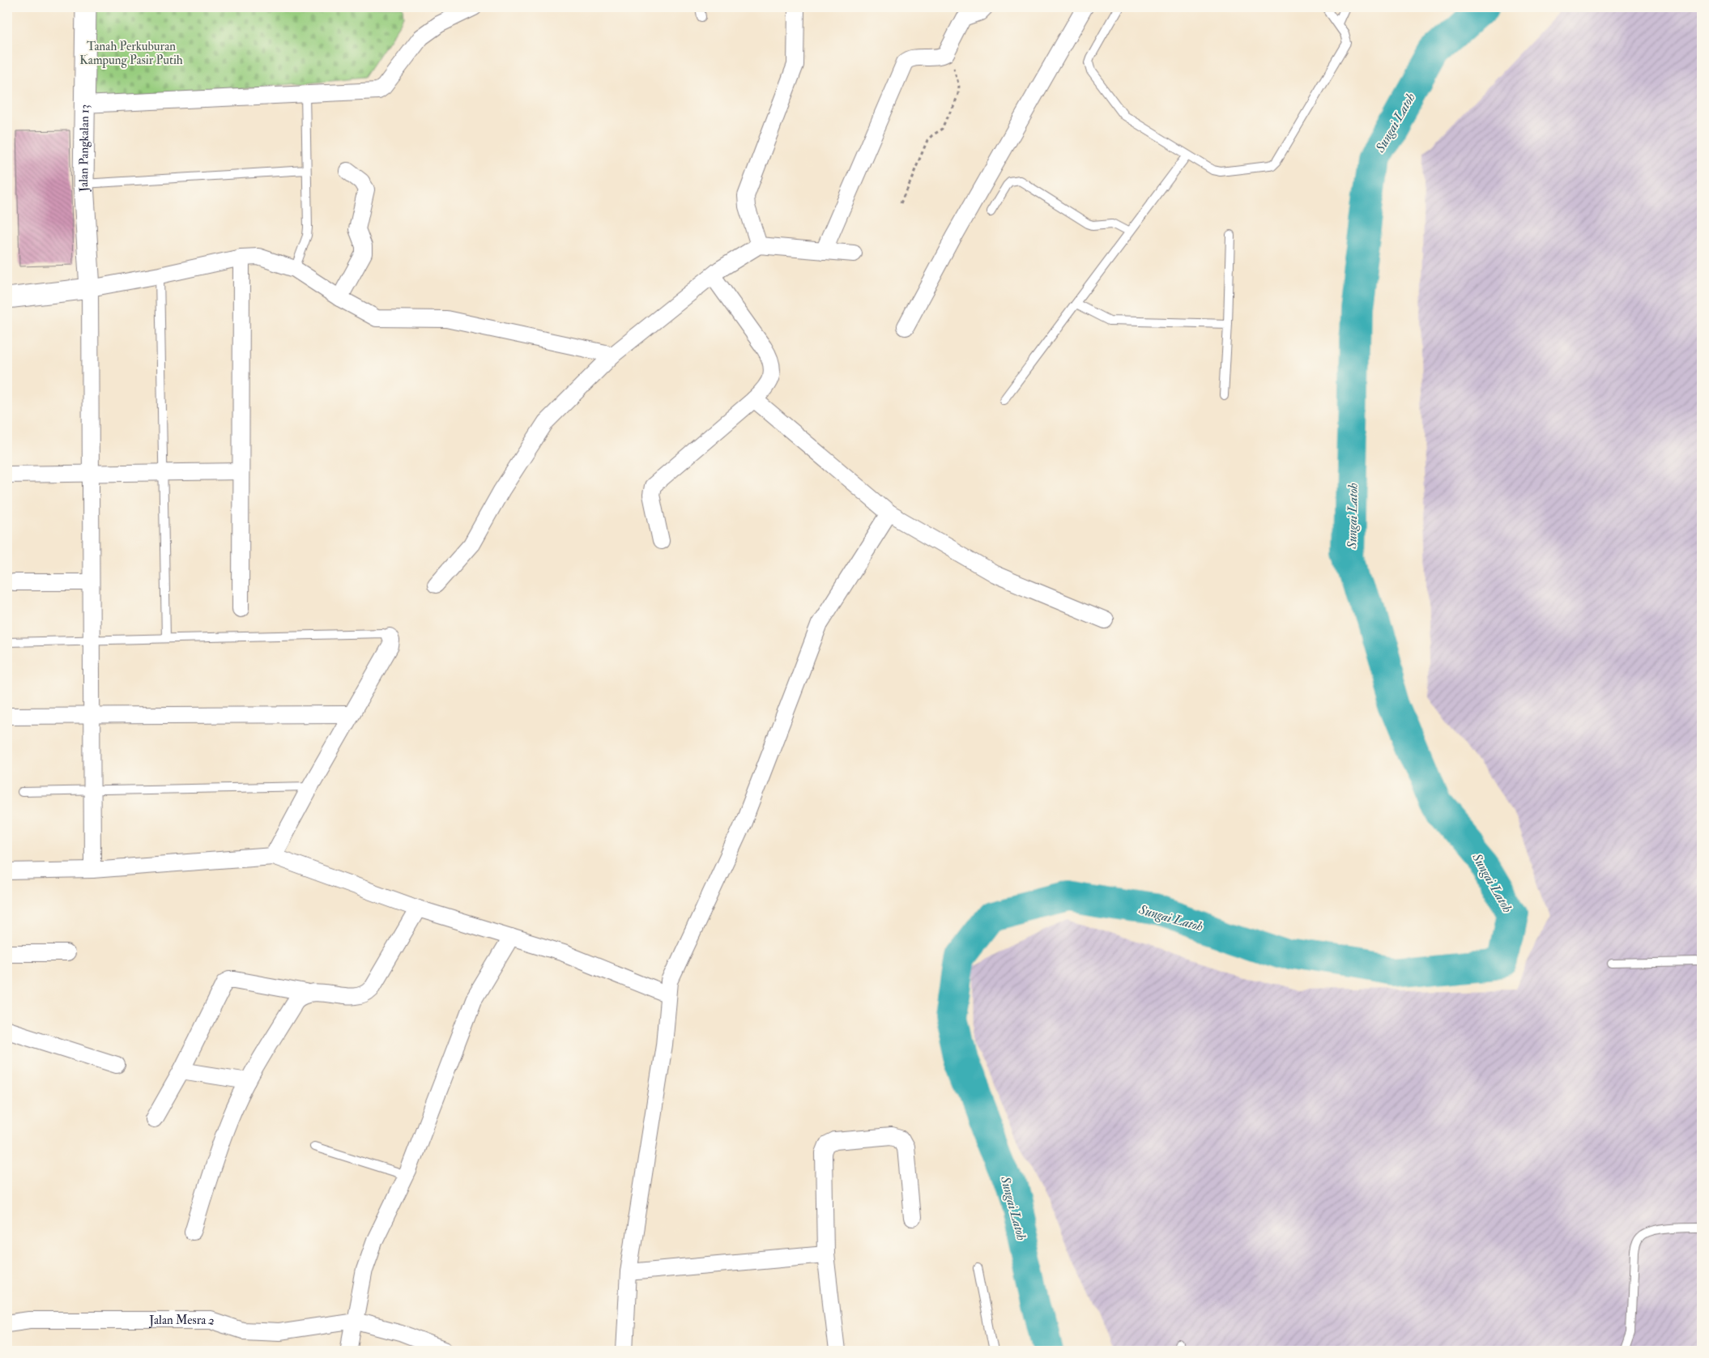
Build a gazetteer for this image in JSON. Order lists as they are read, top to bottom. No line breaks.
{"streets":{"street":["Jalan Pangkalan 13","Jalan Mesra 2"]},"water":["Sungai Latoh"],"parks":["Tanah Perkuburan Kampung Pasir Putih"]}
